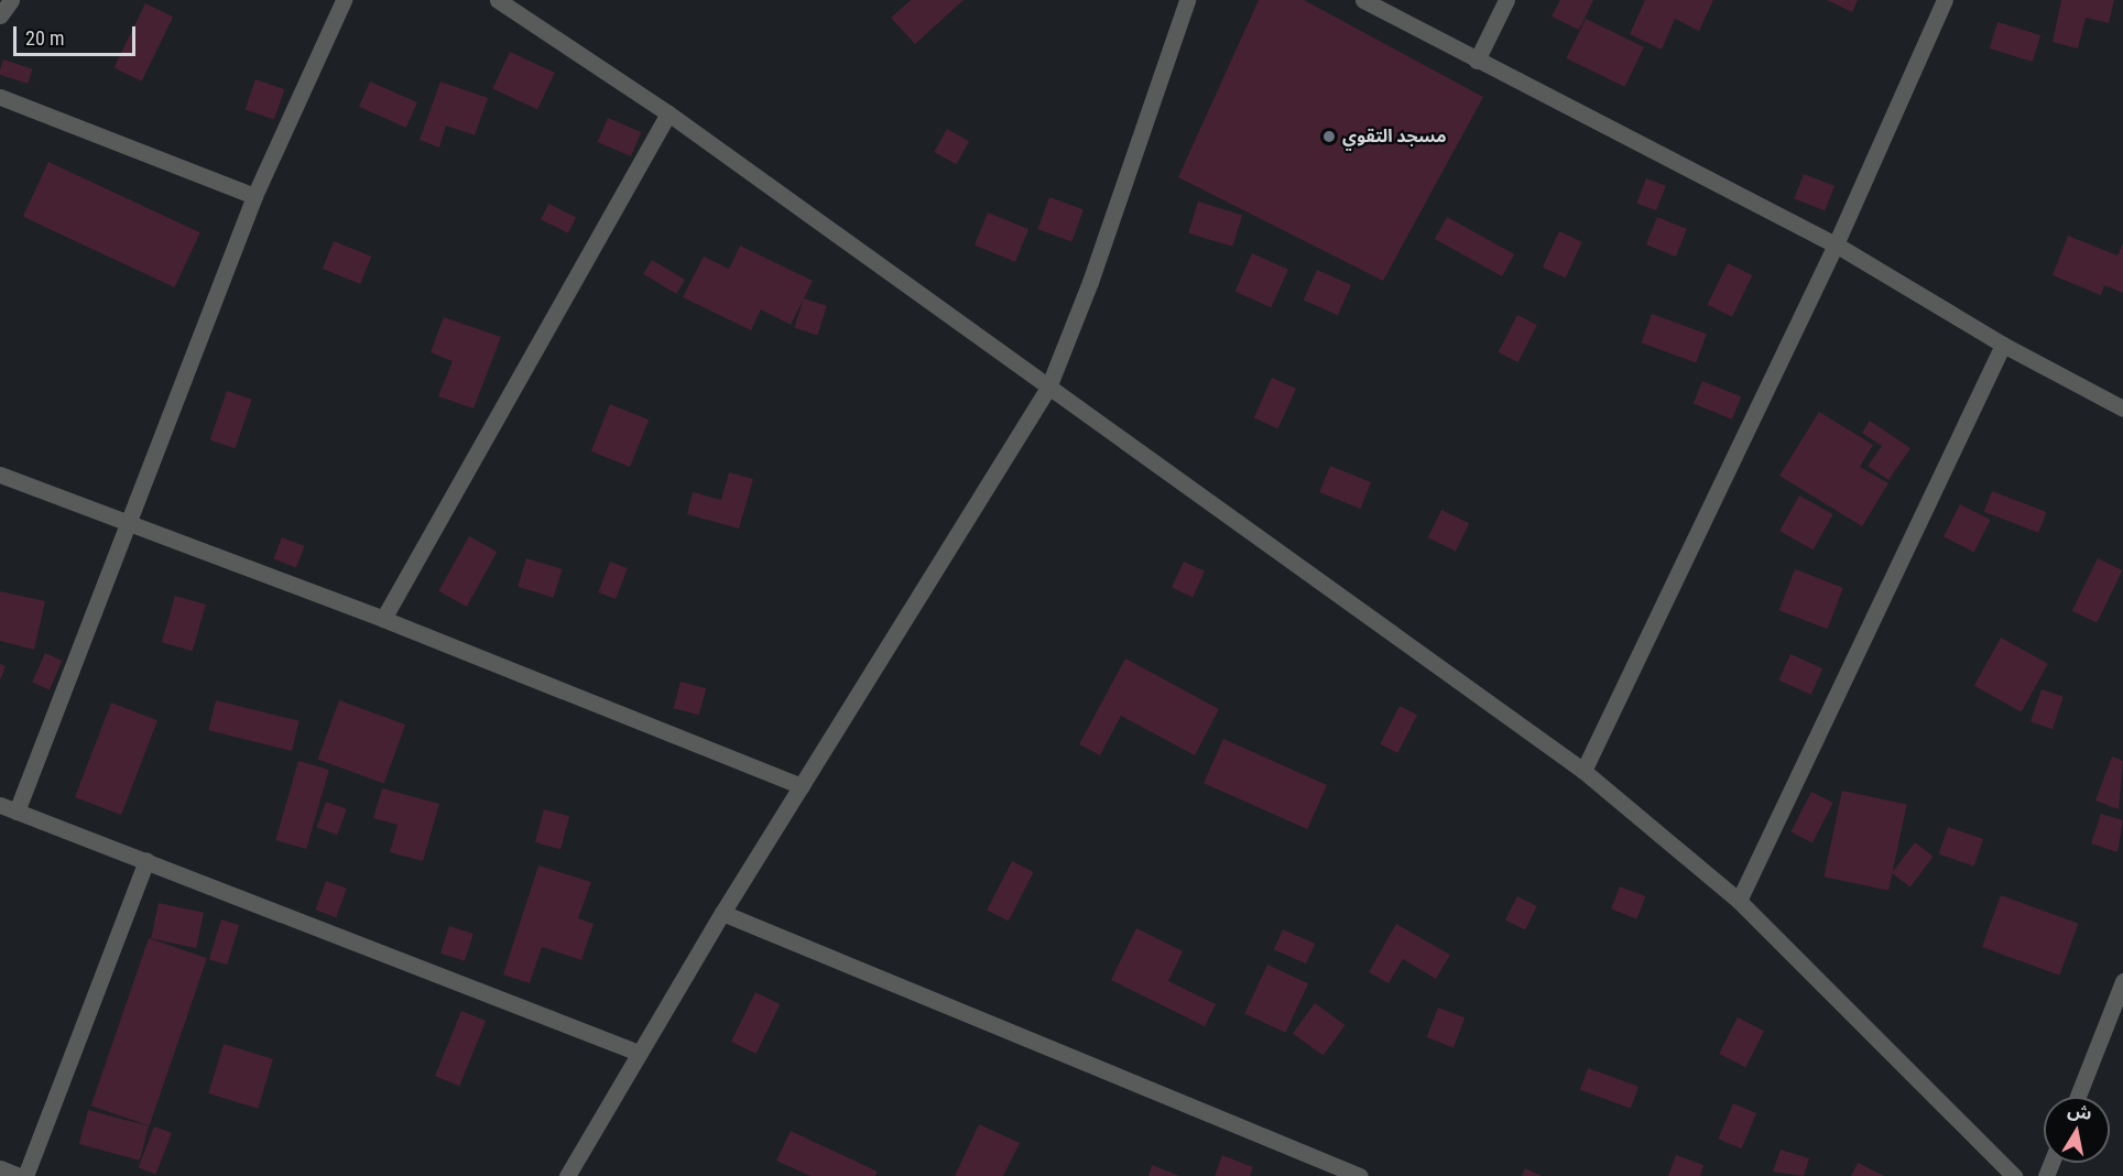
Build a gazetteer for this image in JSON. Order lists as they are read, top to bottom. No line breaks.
{"places":["مسجد التقوي"],"scale_bar":"20 m","north":"top"}
